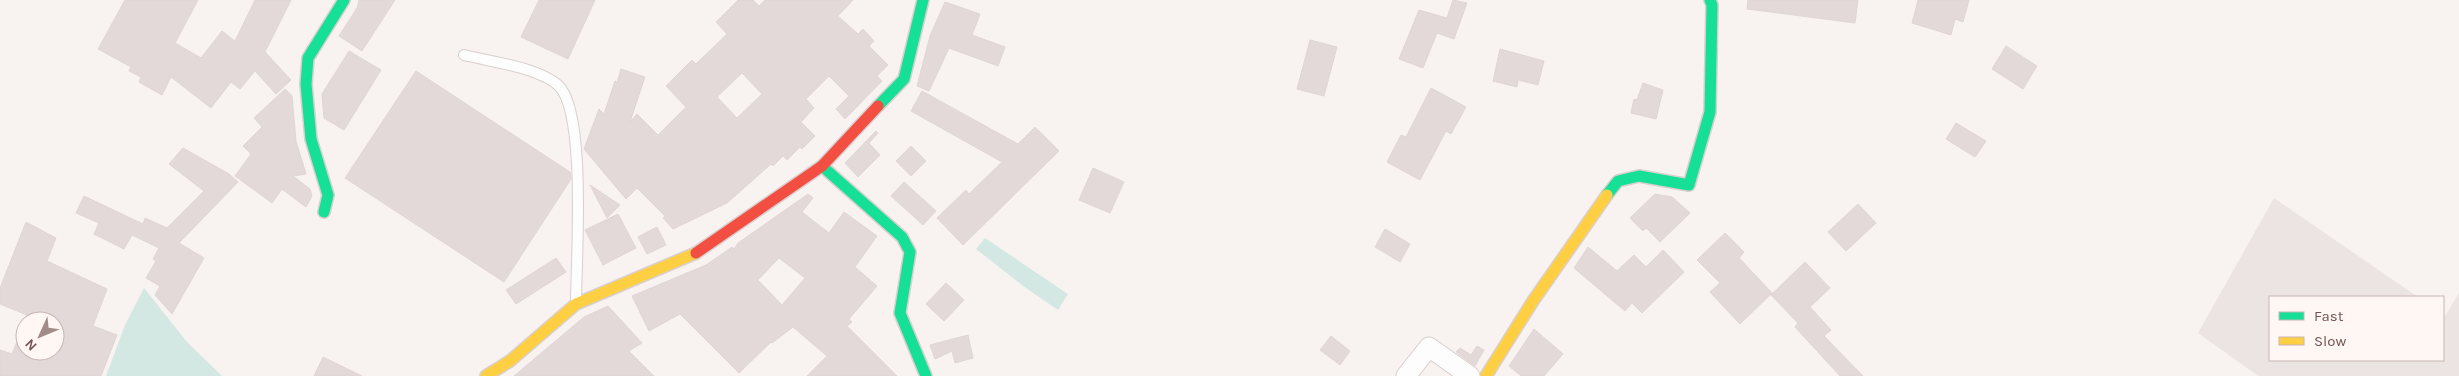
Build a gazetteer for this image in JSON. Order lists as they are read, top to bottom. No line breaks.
{"legend":["Fast","Slow"],"north":"bottom left"}
